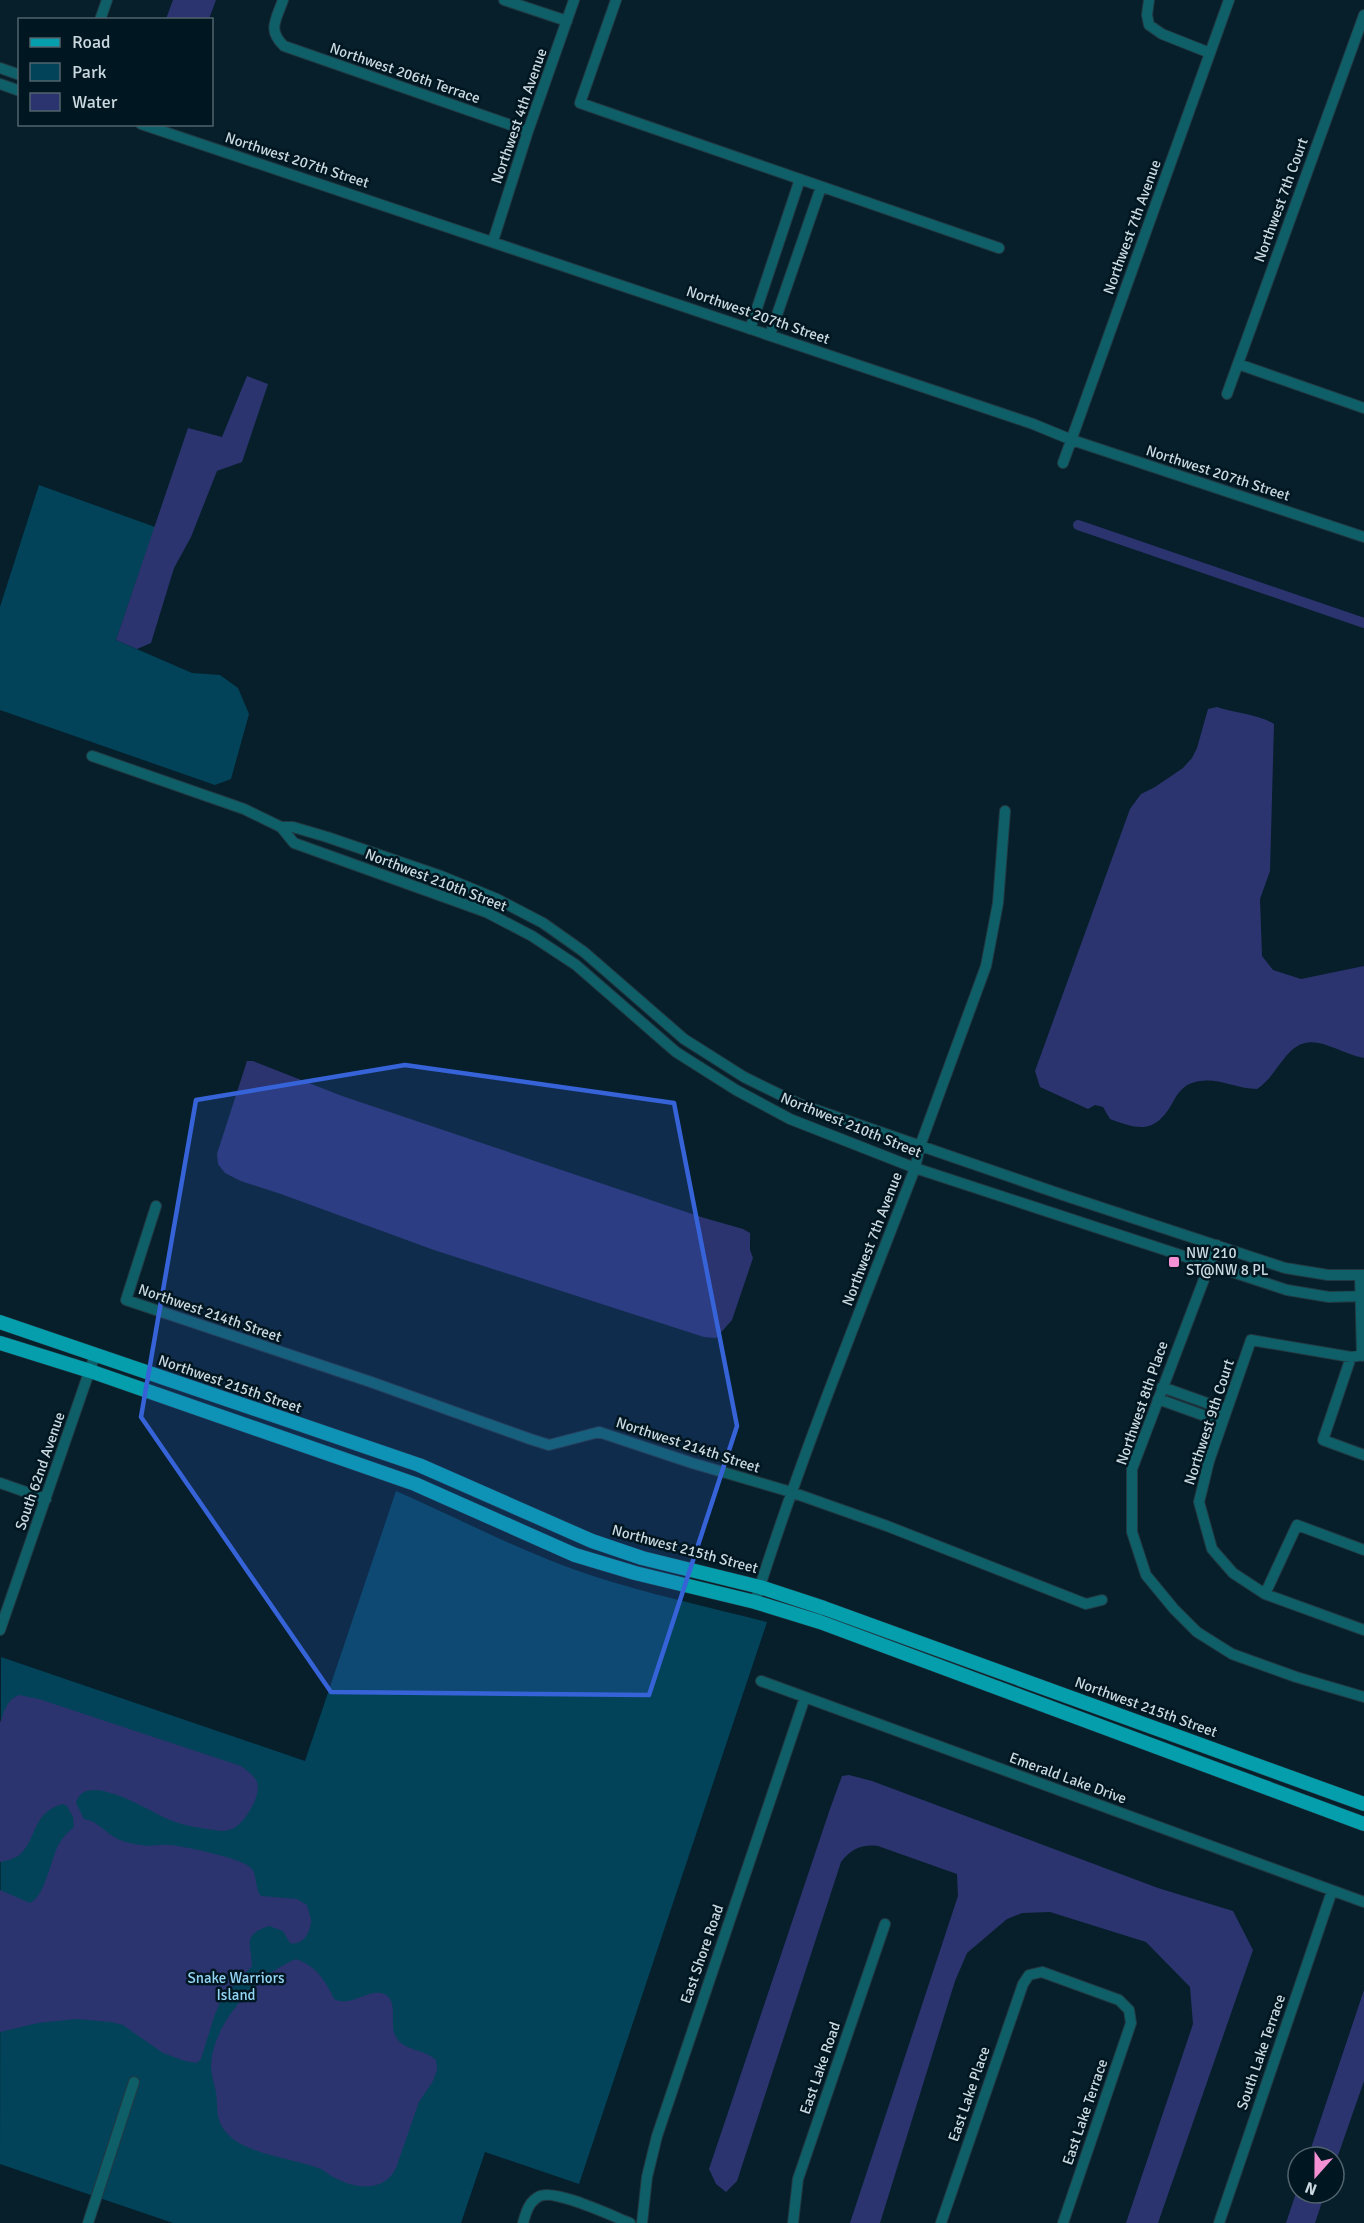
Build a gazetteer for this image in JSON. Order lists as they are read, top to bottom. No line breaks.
{"streets":{"main road":["Northwest 215th Street"],"street":["Northwest 206th Terrace","Northwest 4th Avenue","Northwest 207th Street","Northwest 7th Court","Northwest 7th Avenue","Northwest 210th Street","Northwest 214th Street","Northwest 8th Place","Northwest 9th Court","South 62nd Avenue","Emerald Lake Drive","East Shore Road","South Lake Terrace","East Lake Road","East Lake Place","East Lake Terrace"]},"crossings":[["Northwest 206th Terrace","Northwest 4th Avenue"],["Northwest 4th Avenue","Northwest 207th Street"],["Northwest 207th Street","Northwest 7th Avenue"],["Northwest 7th Avenue","Northwest 210th Street"],["Northwest 7th Avenue","Northwest 214th Street"],["Northwest 7th Avenue","Northwest 215th Street"],["Northwest 210th Street","Northwest 8th Place"],["Northwest 215th Street","South 62nd Avenue"],["Emerald Lake Drive","East Shore Road"],["Emerald Lake Drive","South Lake Terrace"],["East Lake Place","East Lake Terrace"]],"parks":["Snake Warriors Island"],"places":{"transit":["NW 210 ST@NW 8 PL"]},"legend":["Road","Park","Water"],"north":"bottom"}
